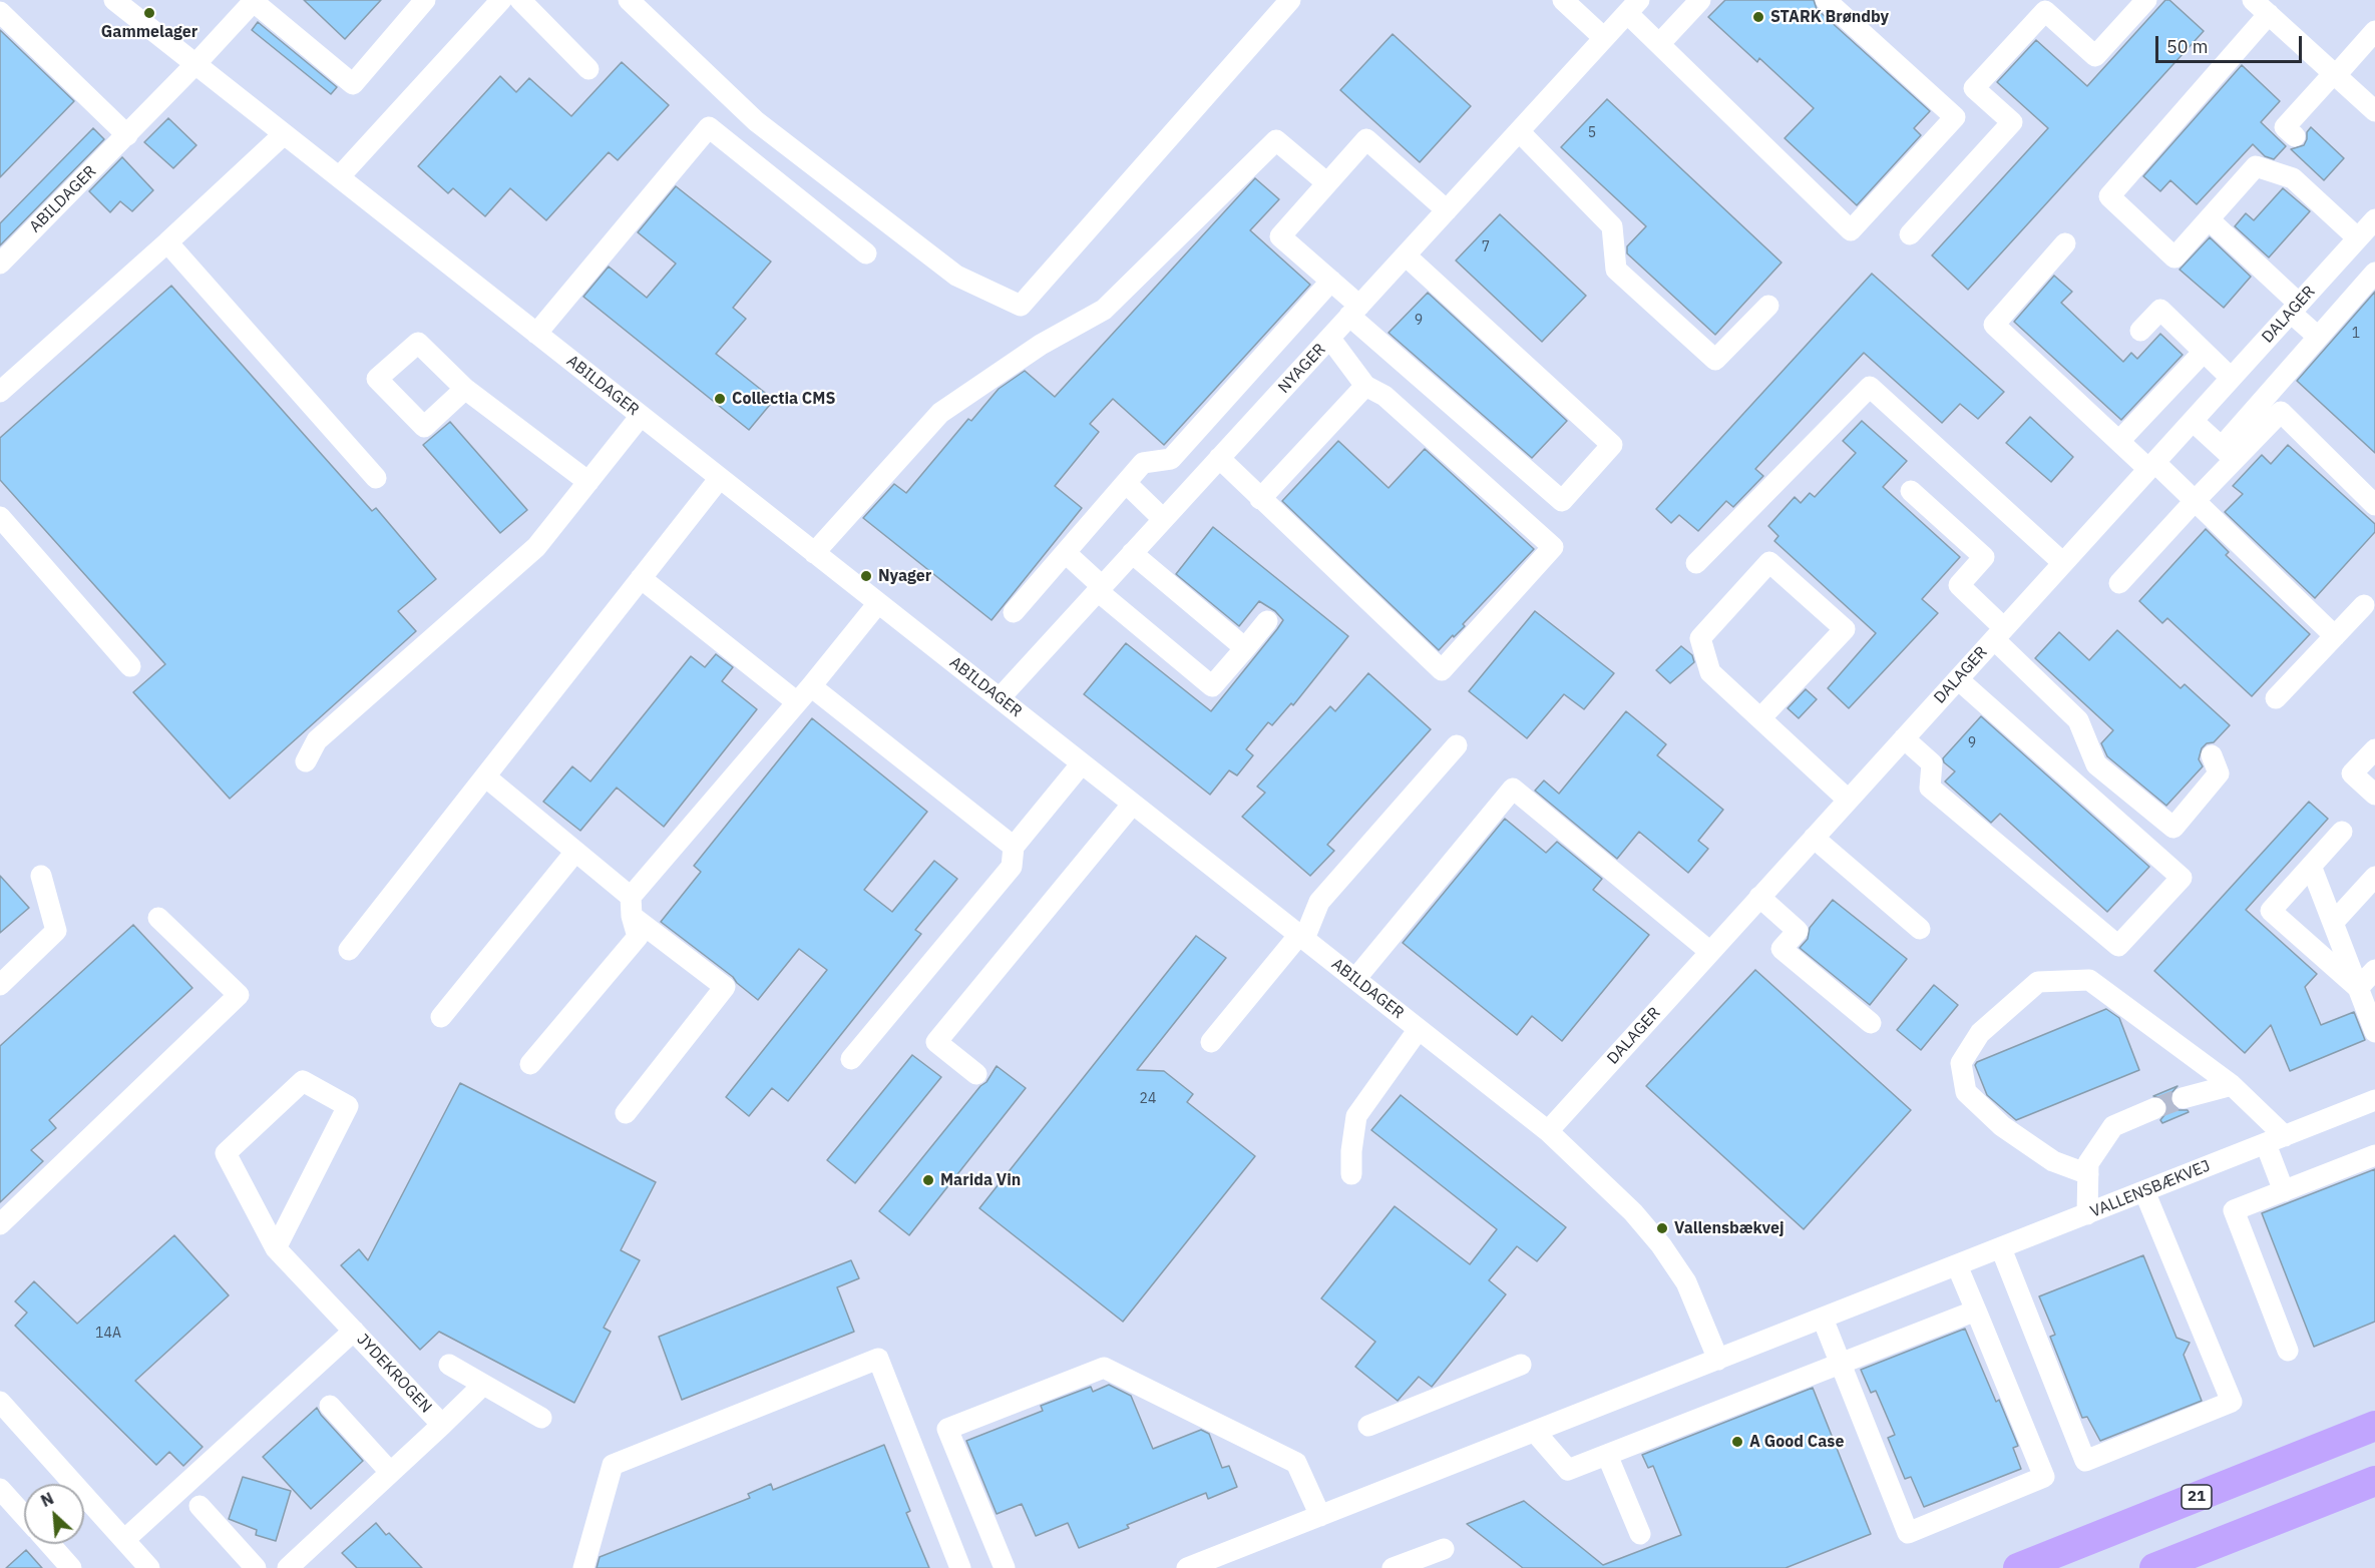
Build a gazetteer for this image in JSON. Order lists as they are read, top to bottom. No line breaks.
{"streets":{"highway":["21"],"street":["ABILDAGER","DALAGER","NYAGER","VALLENSBÆKVEJ","JYDEKROGEN"]},"crossings":[["ABILDAGER","DALAGER"],["ABILDAGER","NYAGER"],["ABILDAGER","VALLENSBÆKVEJ"]],"places":["Gammelager","STARK Brøndby","Collectia CMS","Nyager","Marida Vin","Vallensbækvej","A Good Case"],"house_numbers":["5","7","9","1","9","24","14A"],"scale_bar":"50 m","north":"top left"}
